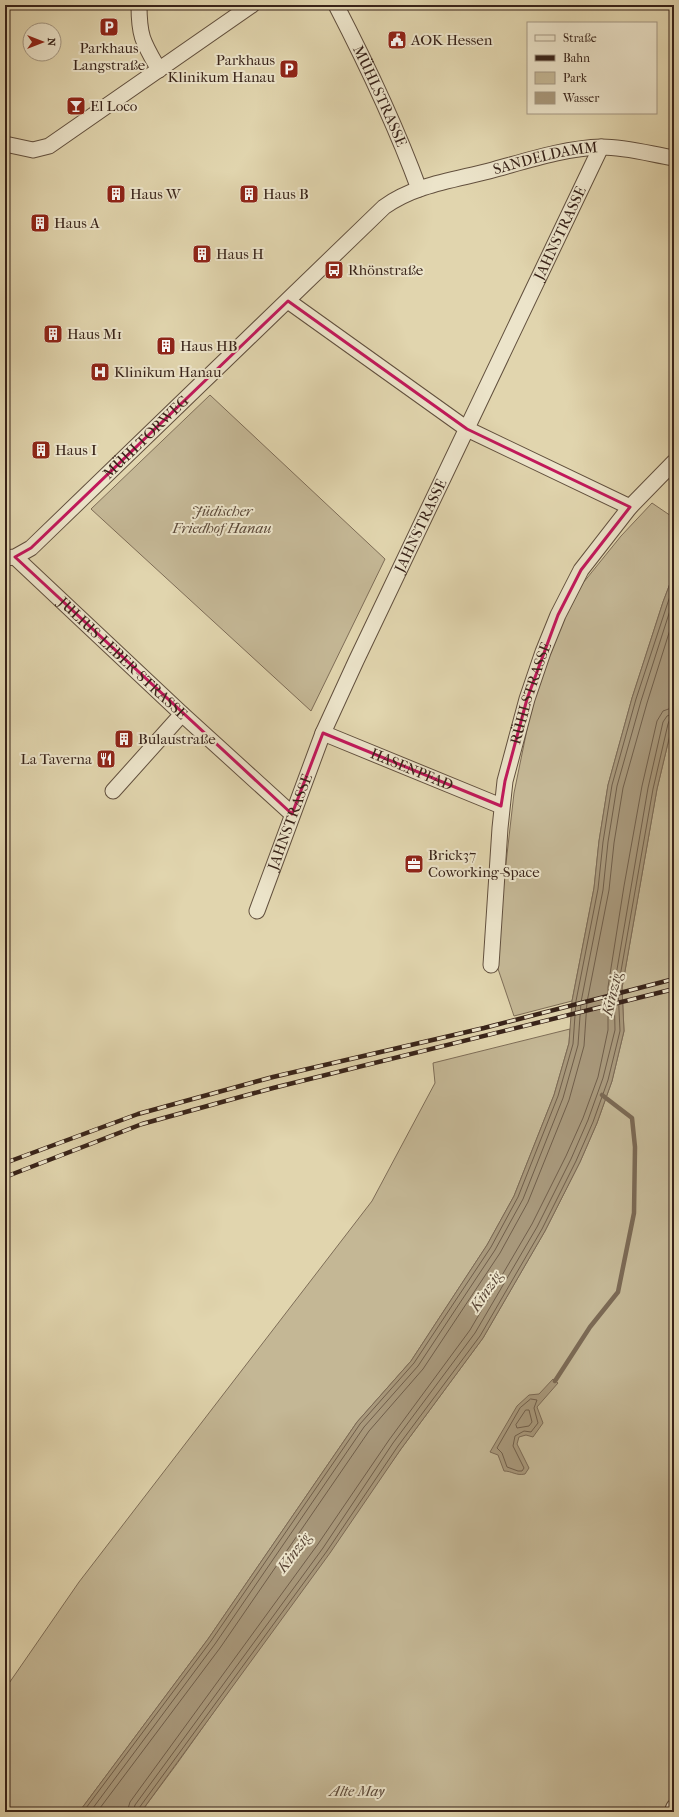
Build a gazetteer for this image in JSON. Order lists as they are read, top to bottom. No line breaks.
{"streets":{"street":["MÜHLSTRASSE","SANDELDAMM","JAHNSTRASSE","MÜHLTORWEG","JULIUS-LEBER-STRASSE","RÜHLSTRASSE","HASENPFAD"]},"crossings":[["MÜHLSTRASSE","SANDELDAMM"],["MÜHLSTRASSE","MÜHLTORWEG"],["SANDELDAMM","JAHNSTRASSE"],["SANDELDAMM","MÜHLTORWEG"],["JAHNSTRASSE","JULIUS-LEBER-STRASSE"],["JAHNSTRASSE","HASENPFAD"],["MÜHLTORWEG","JULIUS-LEBER-STRASSE"],["RÜHLSTRASSE","HASENPFAD"]],"water":["Kinzig"],"parks":["Jüdischer Friedhof Hanau","Alte May"],"places":{"parking":["Parkhaus Langstraße","Parkhaus Klinikum Hanau"],"public building":["AOK Hessen"],"bar":["El Loco"],"building":["Haus W","Haus B","Haus A","Haus H","Haus M1","Haus HB","Haus I","Bulaustraße"],"bus stop":["Rhönstraße"],"hospital":["Klinikum Hanau"],"restaurant":["La Taverna"],"office":["Brick37 Coworking-Space"]},"legend":["Straße","Bahn","Park","Wasser"],"north":"right"}
